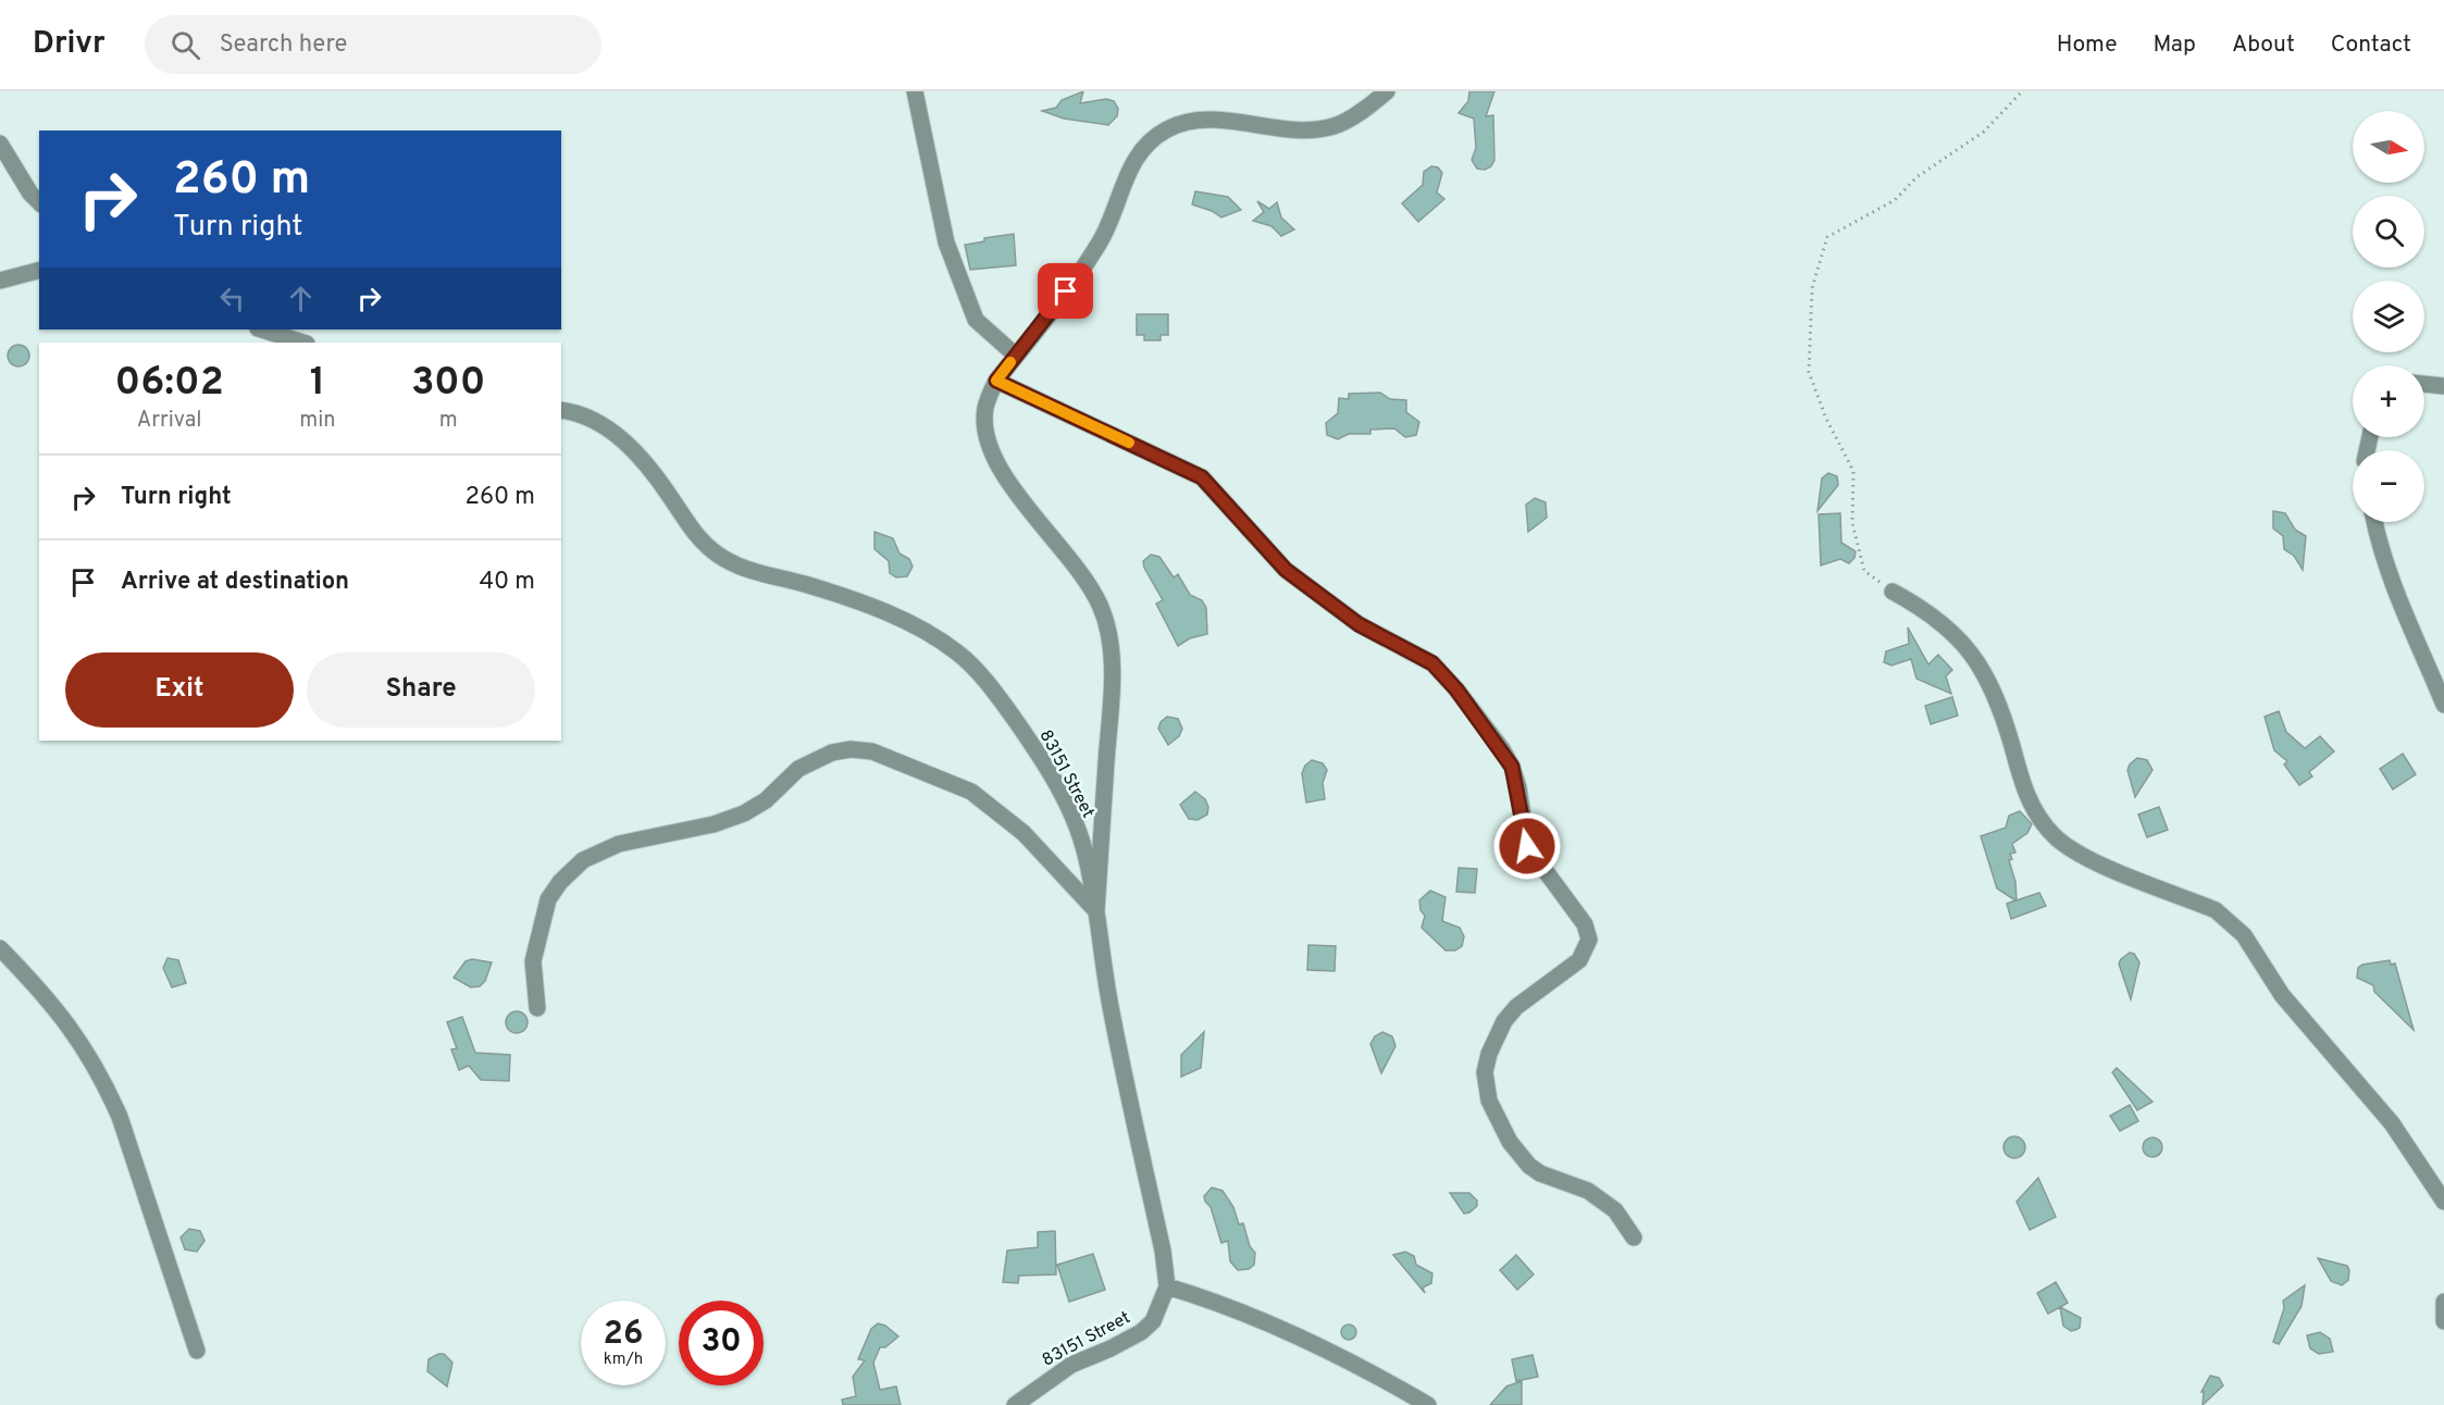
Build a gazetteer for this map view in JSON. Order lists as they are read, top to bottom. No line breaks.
{"streets":{"street":["83151 Street"]},"north":"right","page":{"header":"Drivr","search":"Search here","nav":["Home","Map","About","Contact"],"map_buttons":["+","−"],"turn":["260 m","Turn right"],"eta":["06:02","Arrival","1","min","300","m"],"list":[{"name":"Turn right","value":"260 m"},{"name":"Arrive at destination","value":"40 m"}],"buttons":["Exit","Share"],"speed":"26 km/h","limit":"30"}}
